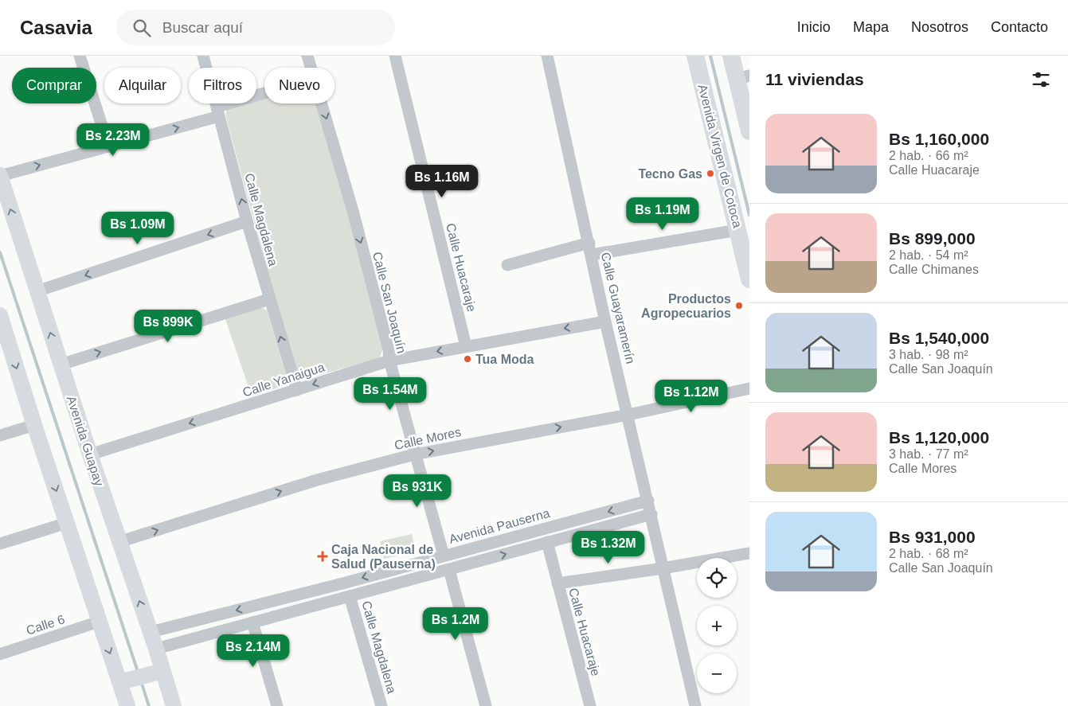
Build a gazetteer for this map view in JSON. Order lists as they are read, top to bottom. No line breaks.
{"streets":{"main road":["Avenida Virgen de Cotoca","Avenida Guapay"],"street":["Calle Magdalena","Calle Huacaraje","Calle San Joaquín","Calle Guayaramerín","Calle Yanaigua","Calle Mores","Avenida Pauserna","Calle 6"]},"crossings":[["Calle Magdalena","Calle Yanaigua"],["Calle Huacaraje","Calle Yanaigua"],["Calle San Joaquín","Calle Yanaigua"],["Calle San Joaquín","Calle Mores"],["Calle San Joaquín","Avenida Pauserna"],["Calle Guayaramerín","Calle Yanaigua"],["Calle Guayaramerín","Calle Mores"],["Calle Guayaramerín","Avenida Pauserna"],["Calle Yanaigua","Avenida Guapay"],["Calle Mores","Avenida Guapay"],["Avenida Guapay","Avenida Pauserna"]],"one_way":["Calle Magdalena","Calle San Joaquín","Calle Mores"],"places":{"other":["Tecno Gas","Productos Agropecuarios","Tua Moda"],"health":["Caja Nacional de Salud (Pauserna)"]},"page":{"header":"Casavia","search":"Buscar aquí","nav":["Inicio","Mapa","Nosotros","Contacto"],"heading":"11 viviendas","chip":["Comprar","Alquilar","Filtros","Nuevo"],"list":[{"name":"Bs 1,160,000","note":"2 hab. · 66 m² · Calle Huacaraje"},{"name":"Bs 899,000","note":"2 hab. · 54 m² · Calle Chimanes"},{"name":"Bs 1,540,000","note":"3 hab. · 98 m² · Calle San Joaquín"},{"name":"Bs 1,120,000","note":"3 hab. · 77 m² · Calle Mores"},{"name":"Bs 931,000","note":"2 hab. · 68 m² · Calle San Joaquín"}],"price":["Bs 2.23M","Bs 1.16M","Bs 1.19M","Bs 1.09M","Bs 899K","Bs 1.54M","Bs 1.12M","Bs 931K","Bs 1.32M","Bs 1.2M","Bs 2.14M"],"map_buttons":["+","−"]}}
